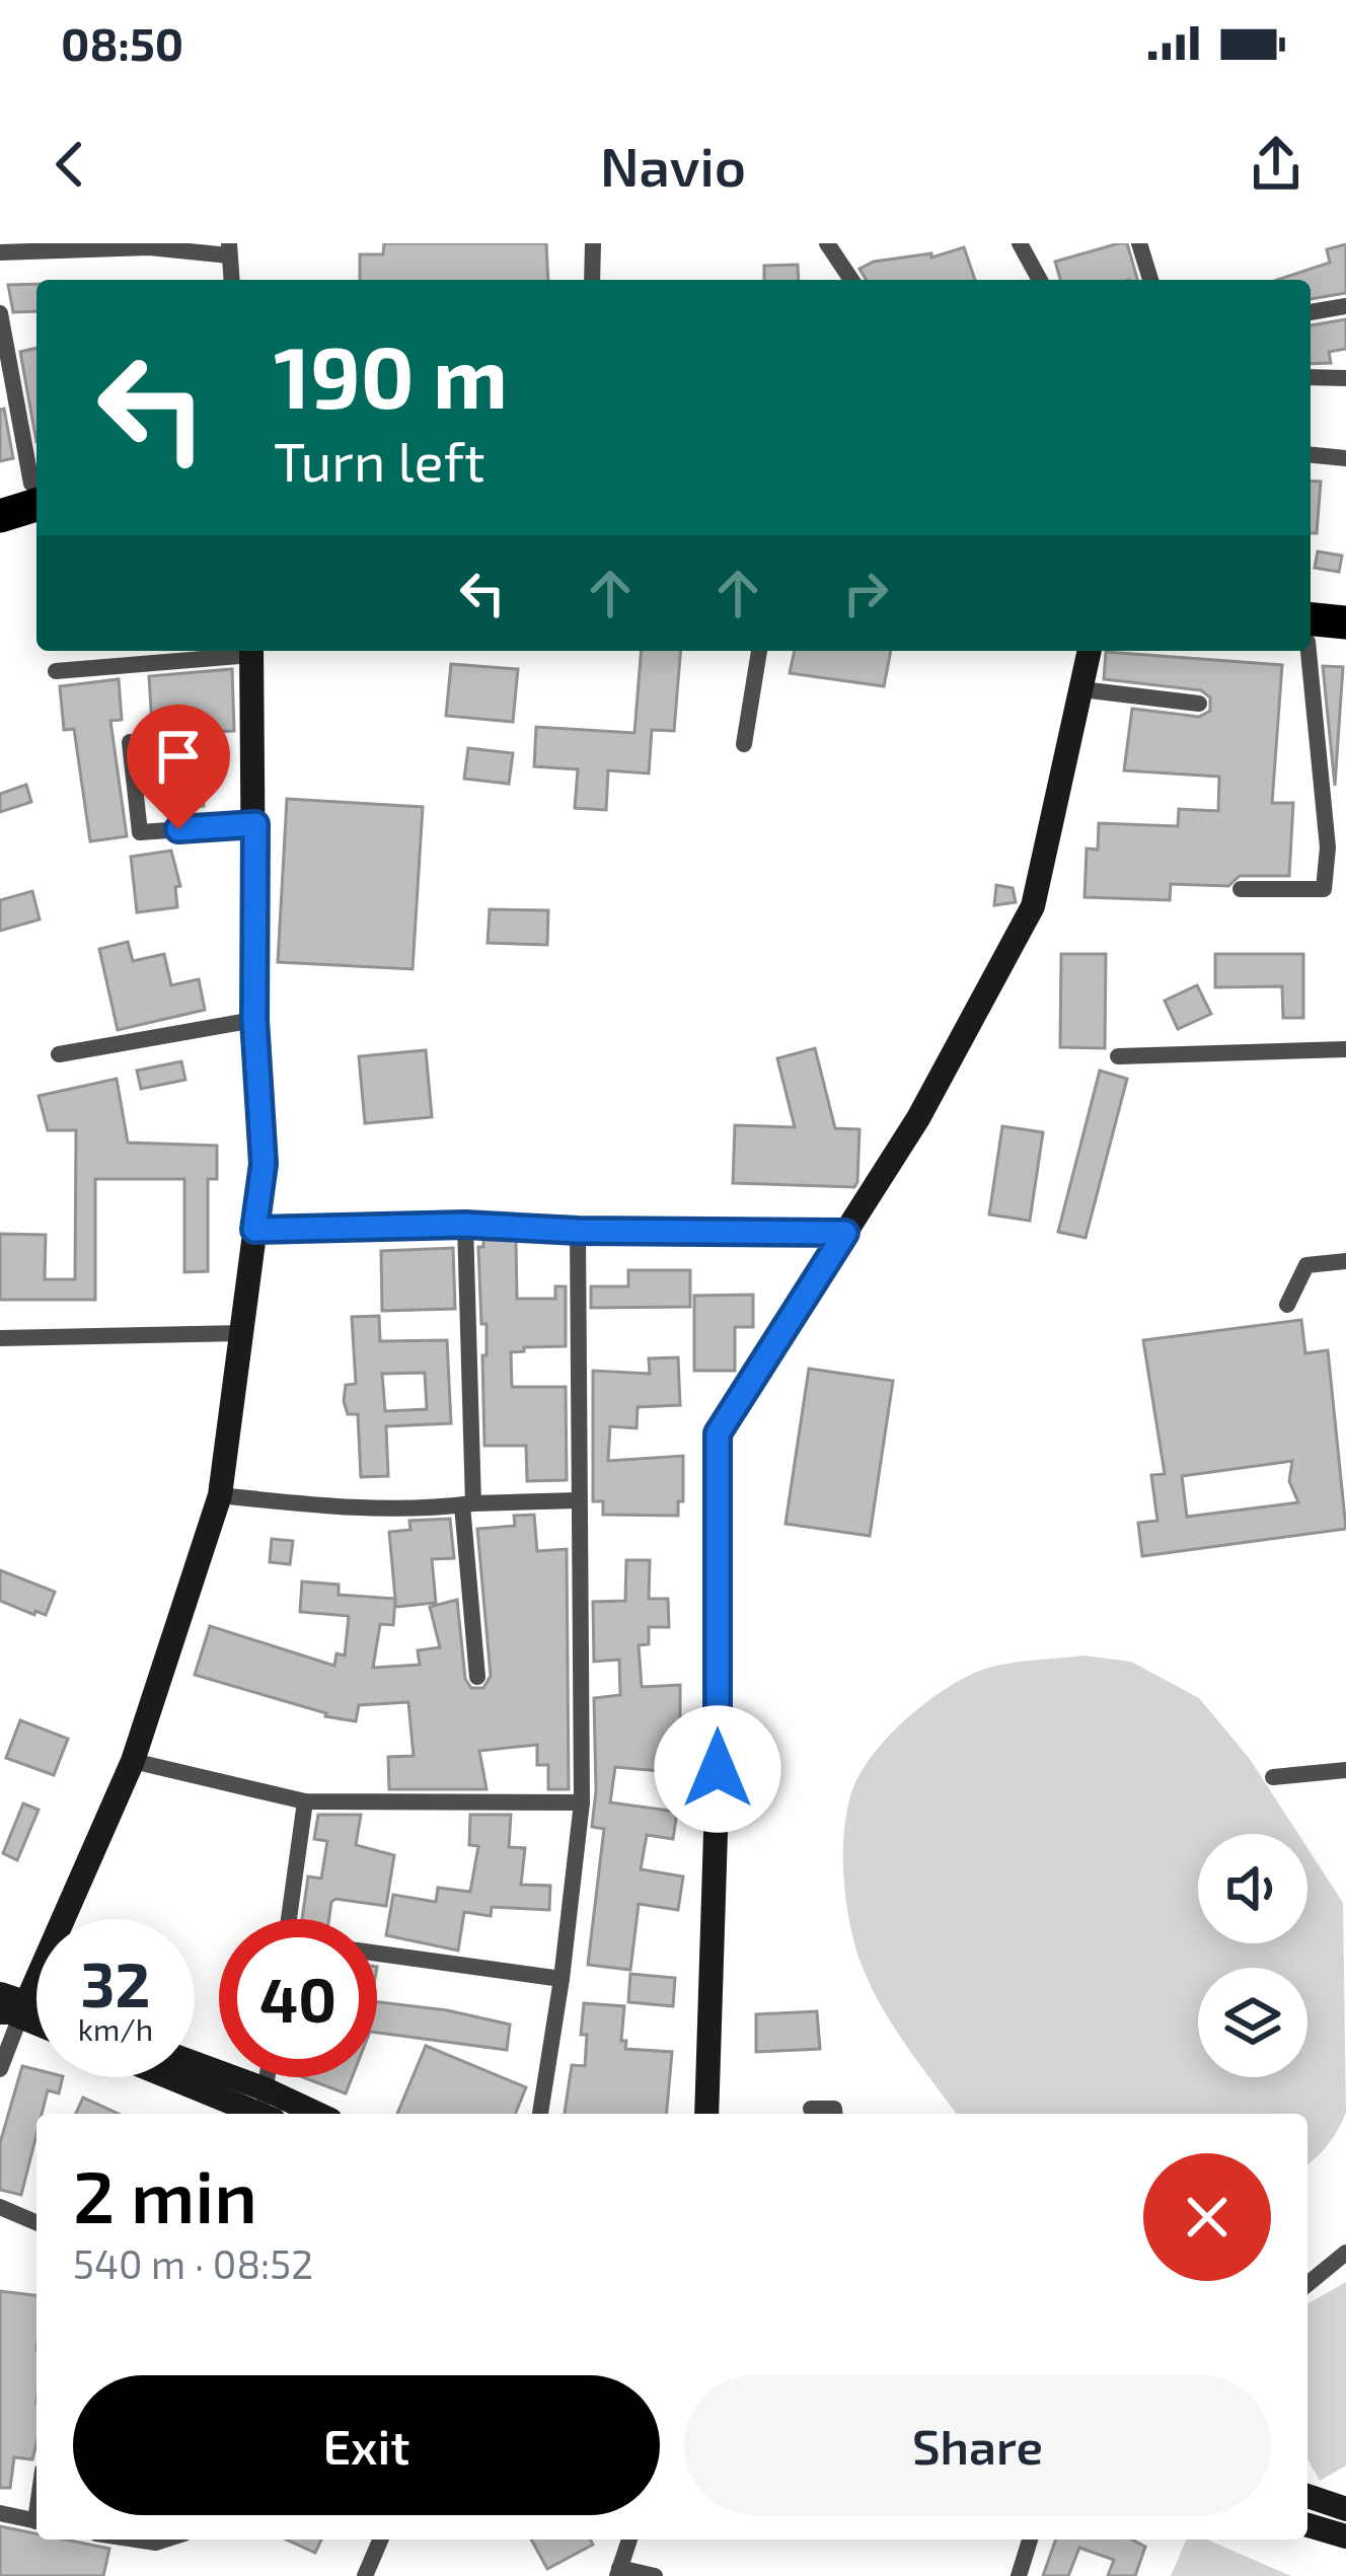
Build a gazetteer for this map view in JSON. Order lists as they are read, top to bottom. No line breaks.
{"page":{"status":"08:50","header":"Navio","turn":["190 m","Turn left"],"speed":"32 km/h","limit":"40","heading":["2 min","540 m · 08:52"],"buttons":["Exit","Share"]}}
